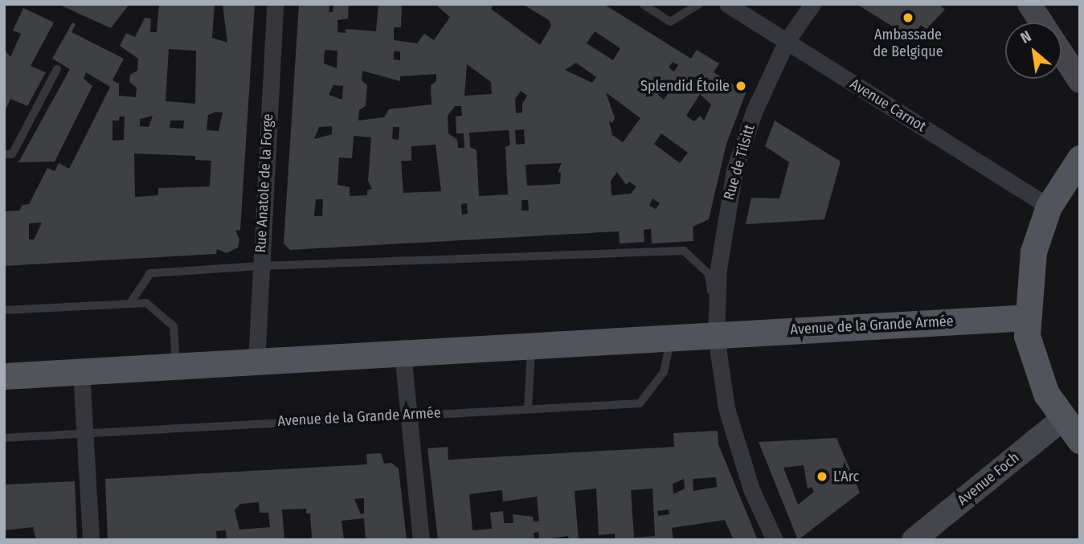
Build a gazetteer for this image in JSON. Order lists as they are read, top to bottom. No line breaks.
{"streets":{"main road":["Avenue de la Grande Armée","Avenue Foch"],"street":["Avenue Carnot","Rue de Tilsitt","Rue Anatole de la Forge"]},"crossings":[["Avenue Carnot","Rue de Tilsitt"],["Rue de Tilsitt","Avenue de la Grande Armée"],["Rue Anatole de la Forge","Avenue de la Grande Armée"]],"places":["Ambassade de Belgique","Splendid Étoile","L'Arc"],"north":"top left"}
